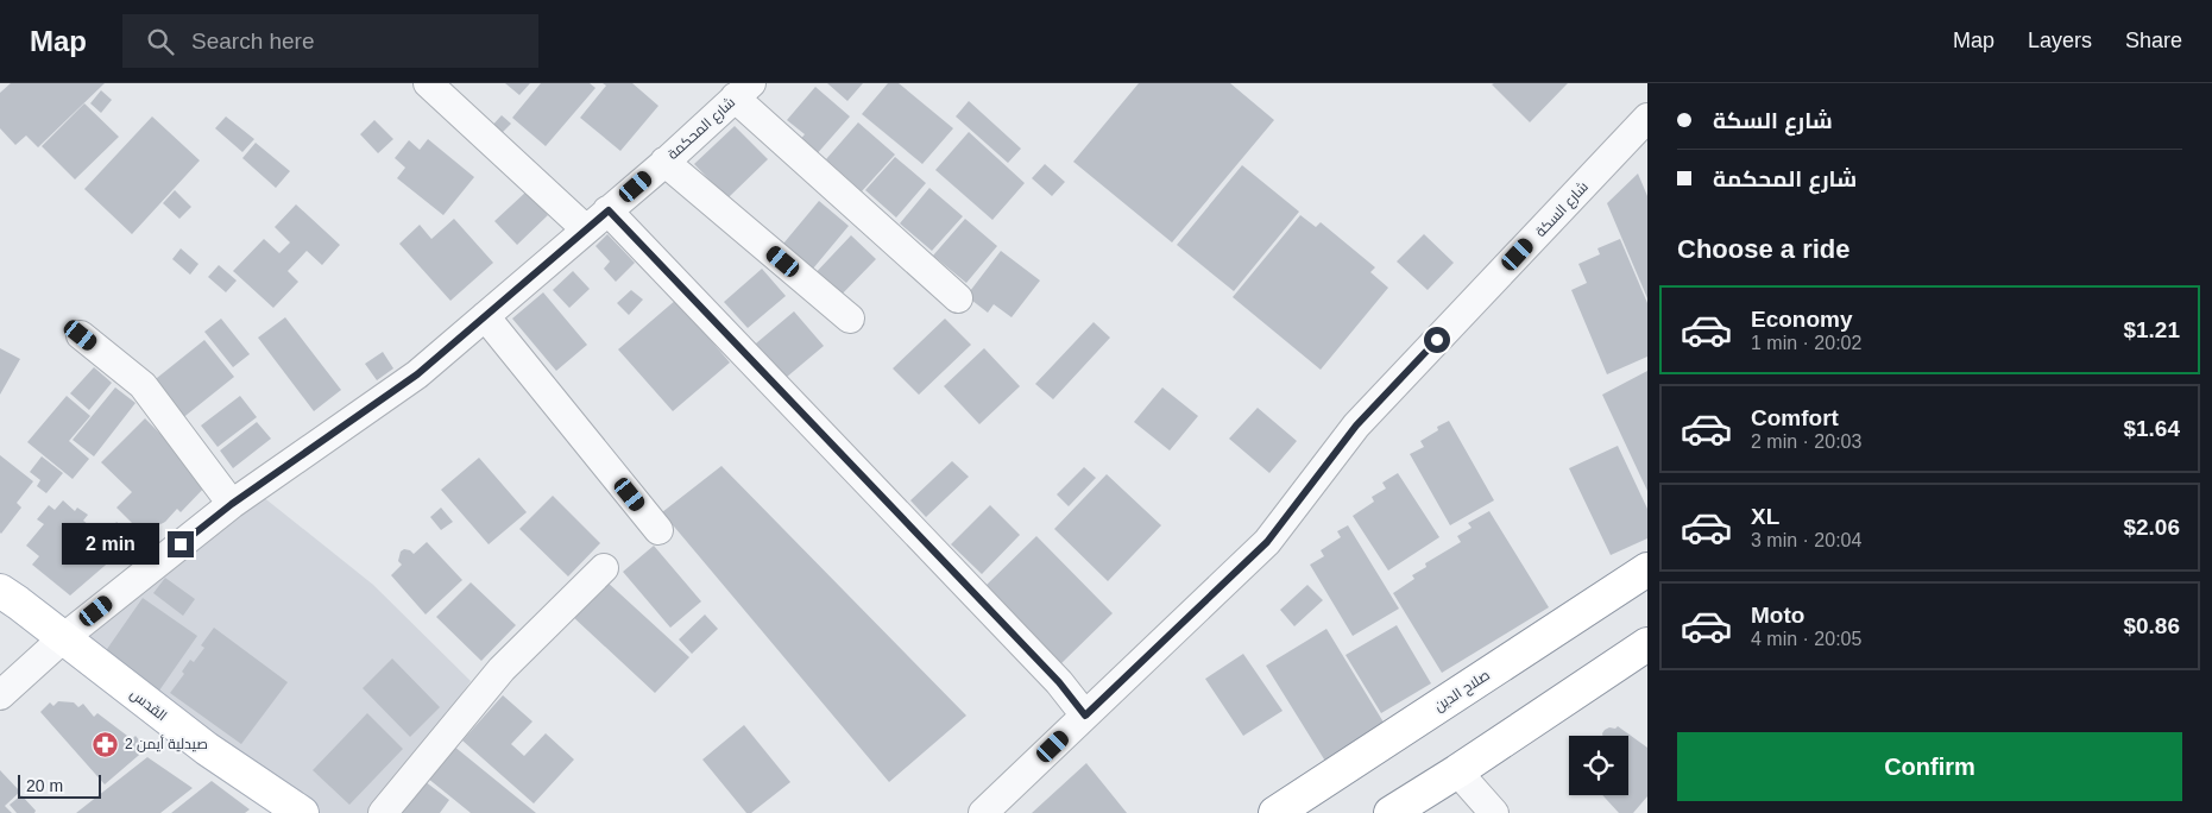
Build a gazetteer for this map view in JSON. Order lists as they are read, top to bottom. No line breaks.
{"streets":{"main road":["صلاح الدين","القدس"],"street":["شارع المحكمة","شارع السكة"]},"crossings":[["شارع المحكمة","القدس"]],"places":{"pharmacy":["صيدلية أيمن 2"]},"scale_bar":"20 m","page":{"header":"Map","search":"Search here","nav":["Map","Layers","Share"],"banner":["شارع السكة","شارع المحكمة"],"heading":"Choose a ride","list":[{"name":"Economy","note":"1 min · 20:02","value":"$1.21"},{"name":"Comfort","note":"2 min · 20:03","value":"$1.64"},{"name":"XL","note":"3 min · 20:04","value":"$2.06"},{"name":"Moto","note":"4 min · 20:05","value":"$0.86"}],"bubble":"2 min","buttons":"Confirm","scale":"20 m"}}
